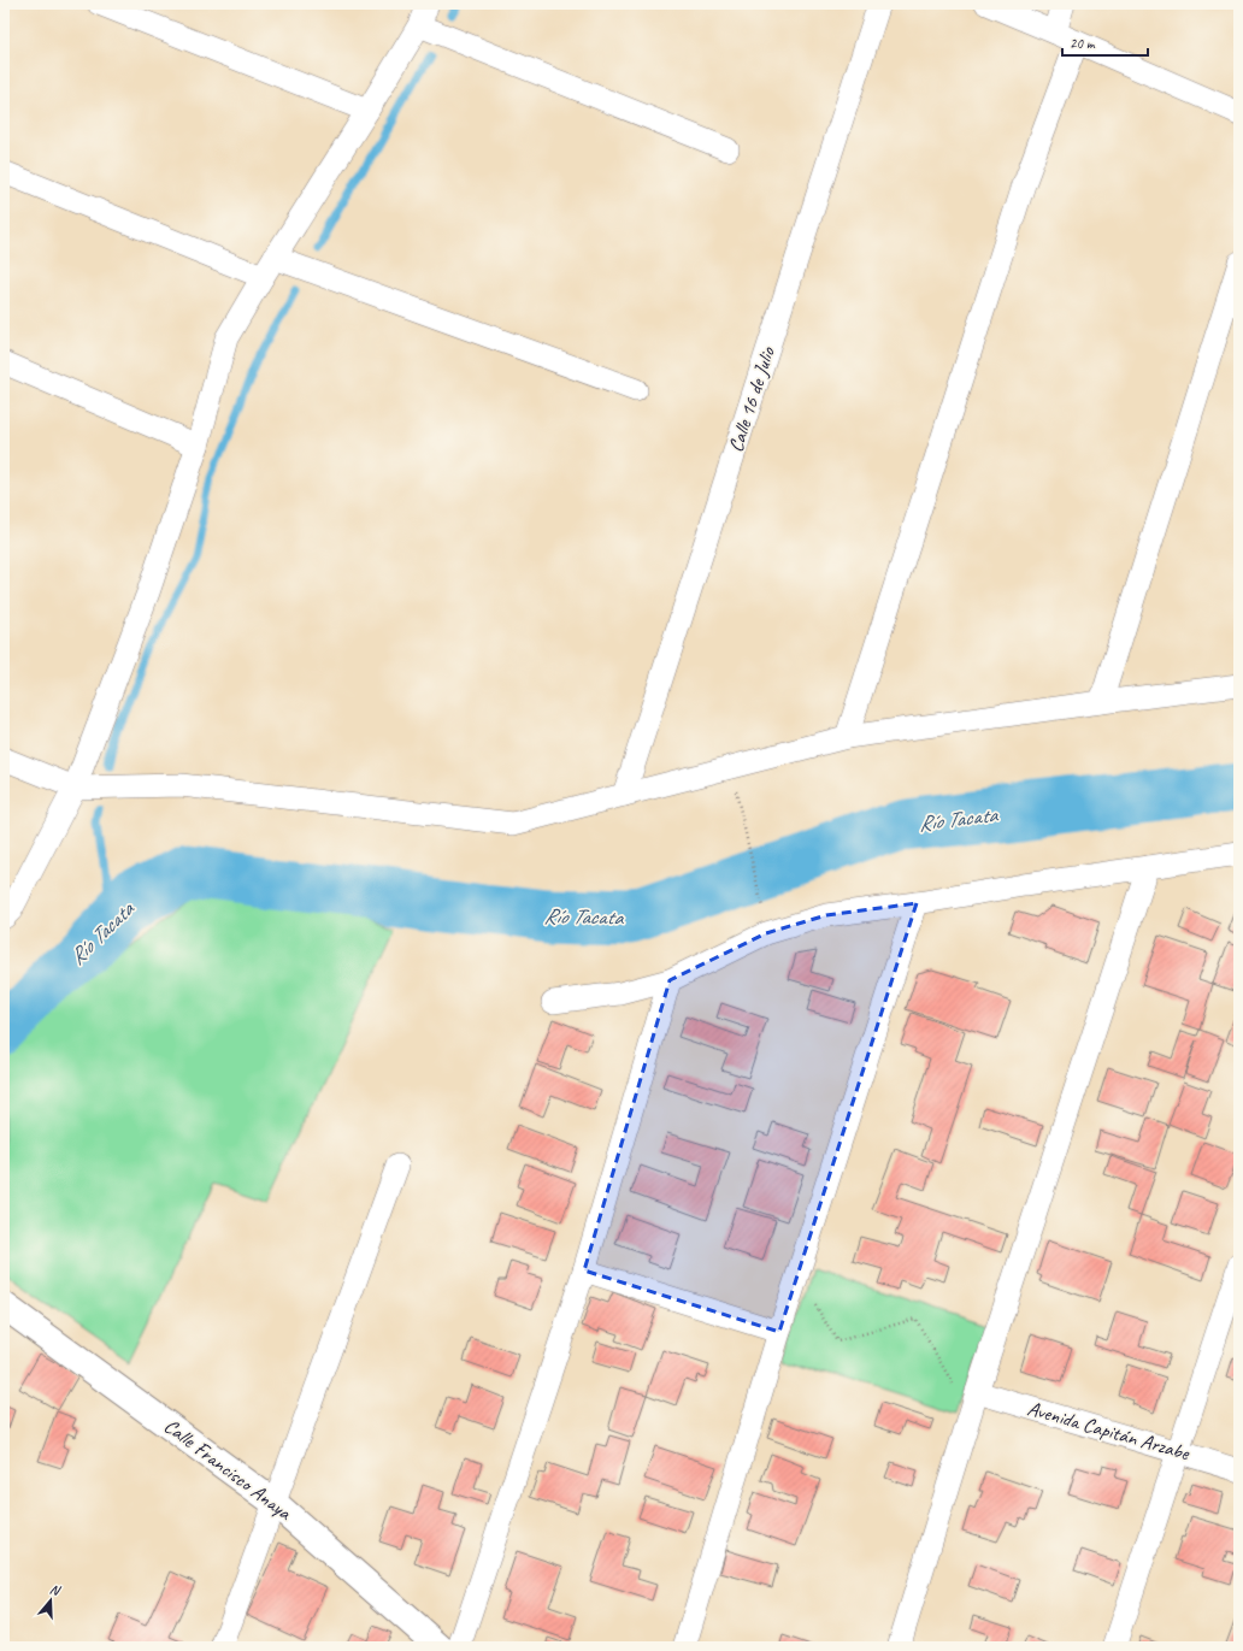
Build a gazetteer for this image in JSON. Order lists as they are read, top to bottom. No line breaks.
{"streets":{"main road":["Calle Francisco Anaya"],"street":["Calle 16 de Julio","Avenida Capitán Arzabe"]},"water":["Río Tacata"],"scale_bar":"20 m","north":"top"}
